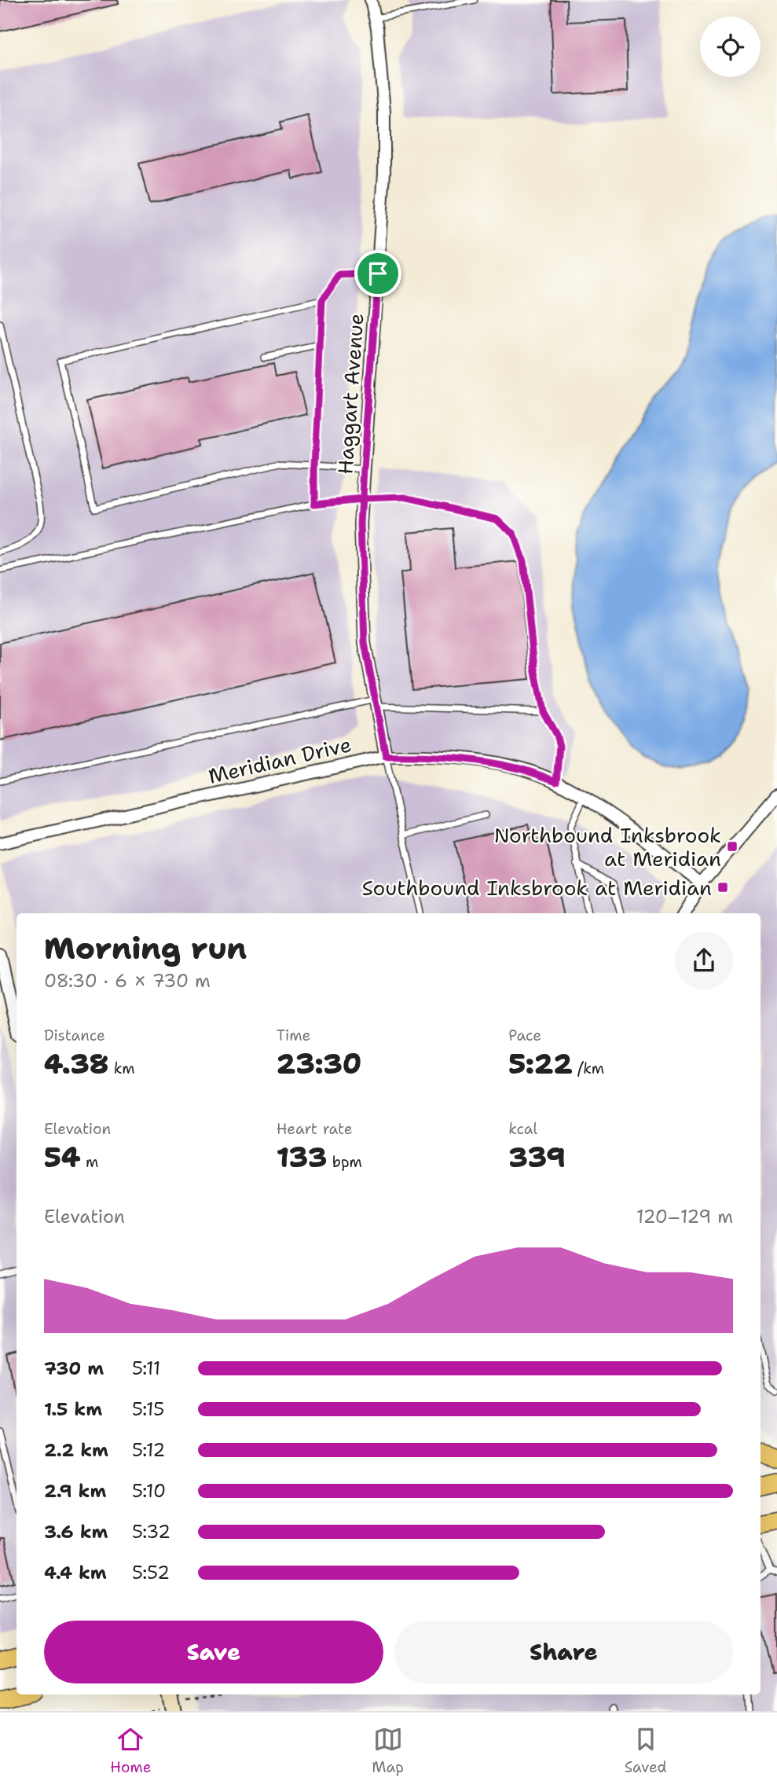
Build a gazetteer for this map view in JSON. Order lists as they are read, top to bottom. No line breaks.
{"streets":{"street":["Haggart Avenue","Meridian Drive"]},"crossings":[["Haggart Avenue","Meridian Drive"]],"places":{"transit":["Northbound Inksbrook at Meridian","Southbound Inksbrook at Meridian"]},"page":{"heading":["Morning run","08:30 · 6 × 730 m"],"stats":[["Distance","4.38 km"],["Time","23:30"],["Pace","5:22 /km"],["Elevation","54 m"],["Heart rate","133 bpm"],["kcal","339"]],"chart":["Elevation","120–129 m"],"list":[{"name":"730 m","note":"5:11"},{"name":"1.5 km","note":"5:15"},{"name":"2.2 km","note":"5:12"},{"name":"2.9 km","note":"5:10"},{"name":"3.6 km","note":"5:32"},{"name":"4.4 km","note":"5:52"}],"buttons":["Save","Share"],"tabs":["Home","Map","Saved"]}}
